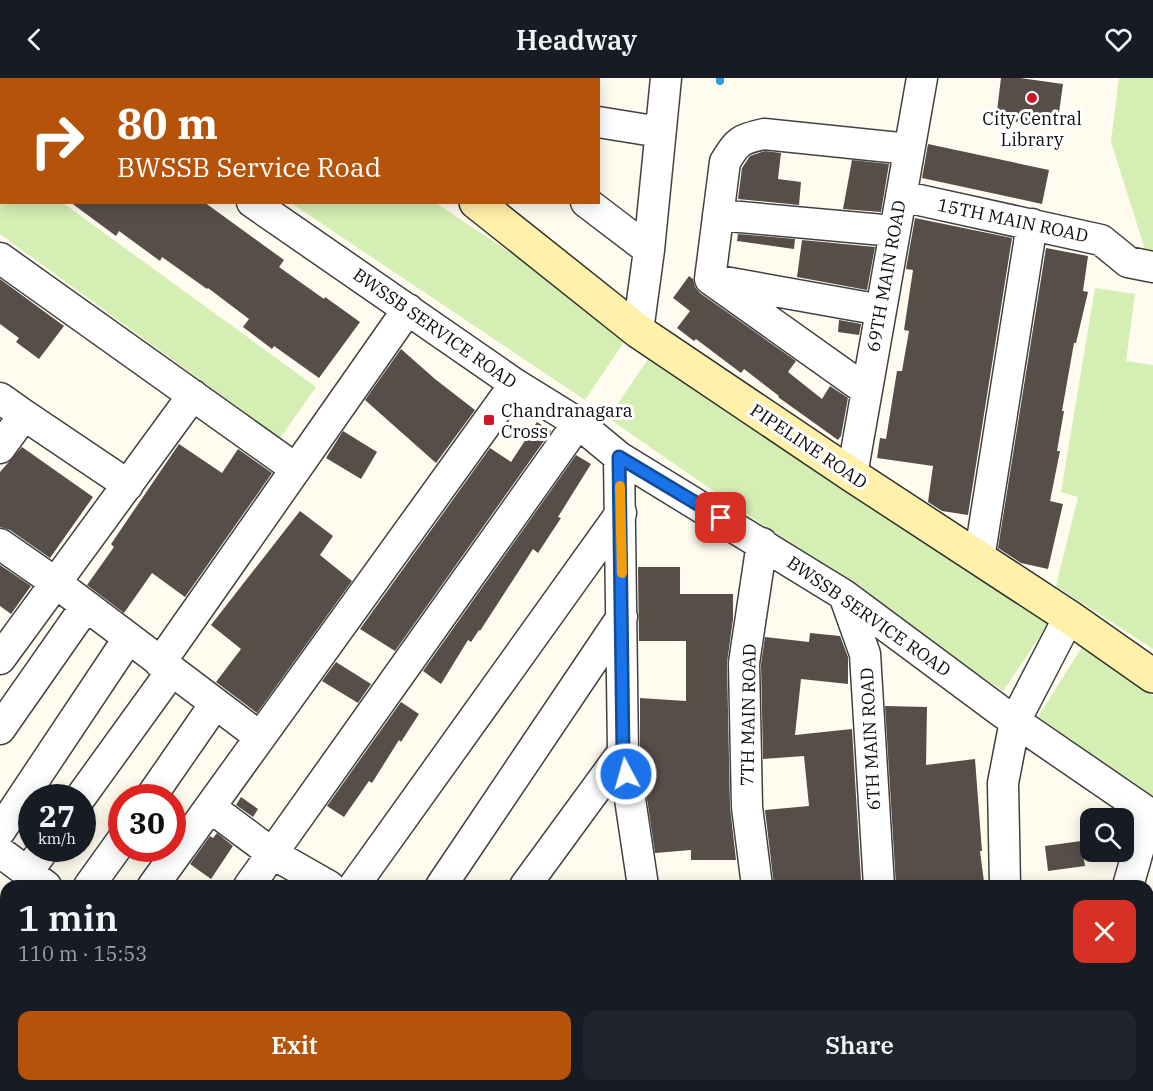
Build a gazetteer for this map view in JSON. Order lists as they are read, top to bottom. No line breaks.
{"streets":{"street":["15TH MAIN ROAD","69TH MAIN ROAD","BWSSB SERVICE ROAD","PIPELINE ROAD","7TH MAIN ROAD","6TH MAIN ROAD"]},"crossings":[["15TH MAIN ROAD","69TH MAIN ROAD"],["69TH MAIN ROAD","PIPELINE ROAD"],["BWSSB SERVICE ROAD","7TH MAIN ROAD"],["BWSSB SERVICE ROAD","6TH MAIN ROAD"]],"places":{"other":["City Central Library"],"transit":["Chandranagara Cross"]},"page":{"header":"Headway","turn":["80 m","BWSSB Service Road"],"speed":"27 km/h","limit":"30","heading":["1 min","110 m · 15:53"],"buttons":["Exit","Share"]}}
